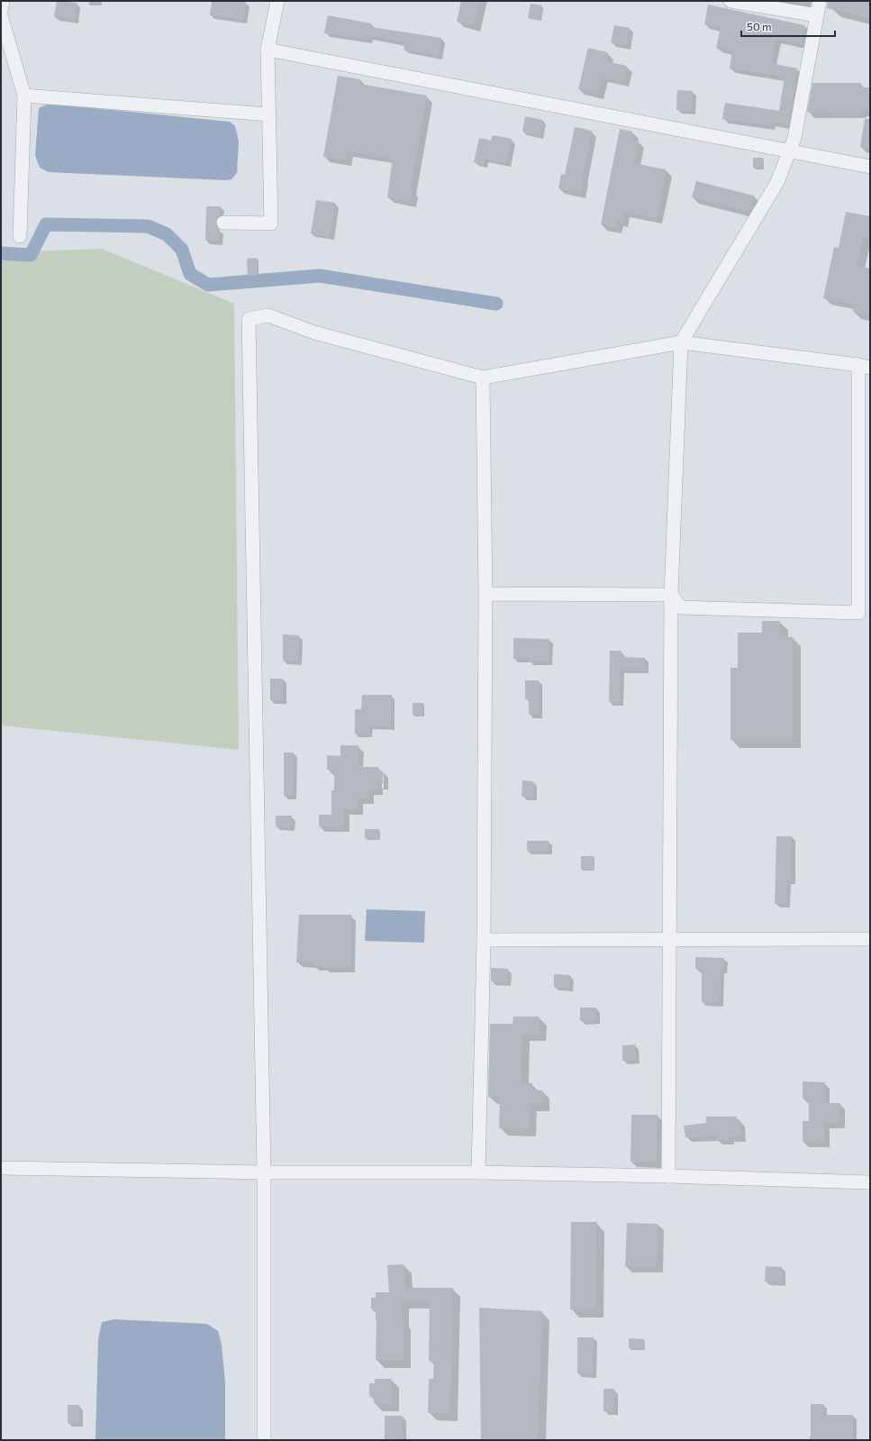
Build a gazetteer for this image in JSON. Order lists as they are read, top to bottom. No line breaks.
{"scale_bar":"50 m"}
